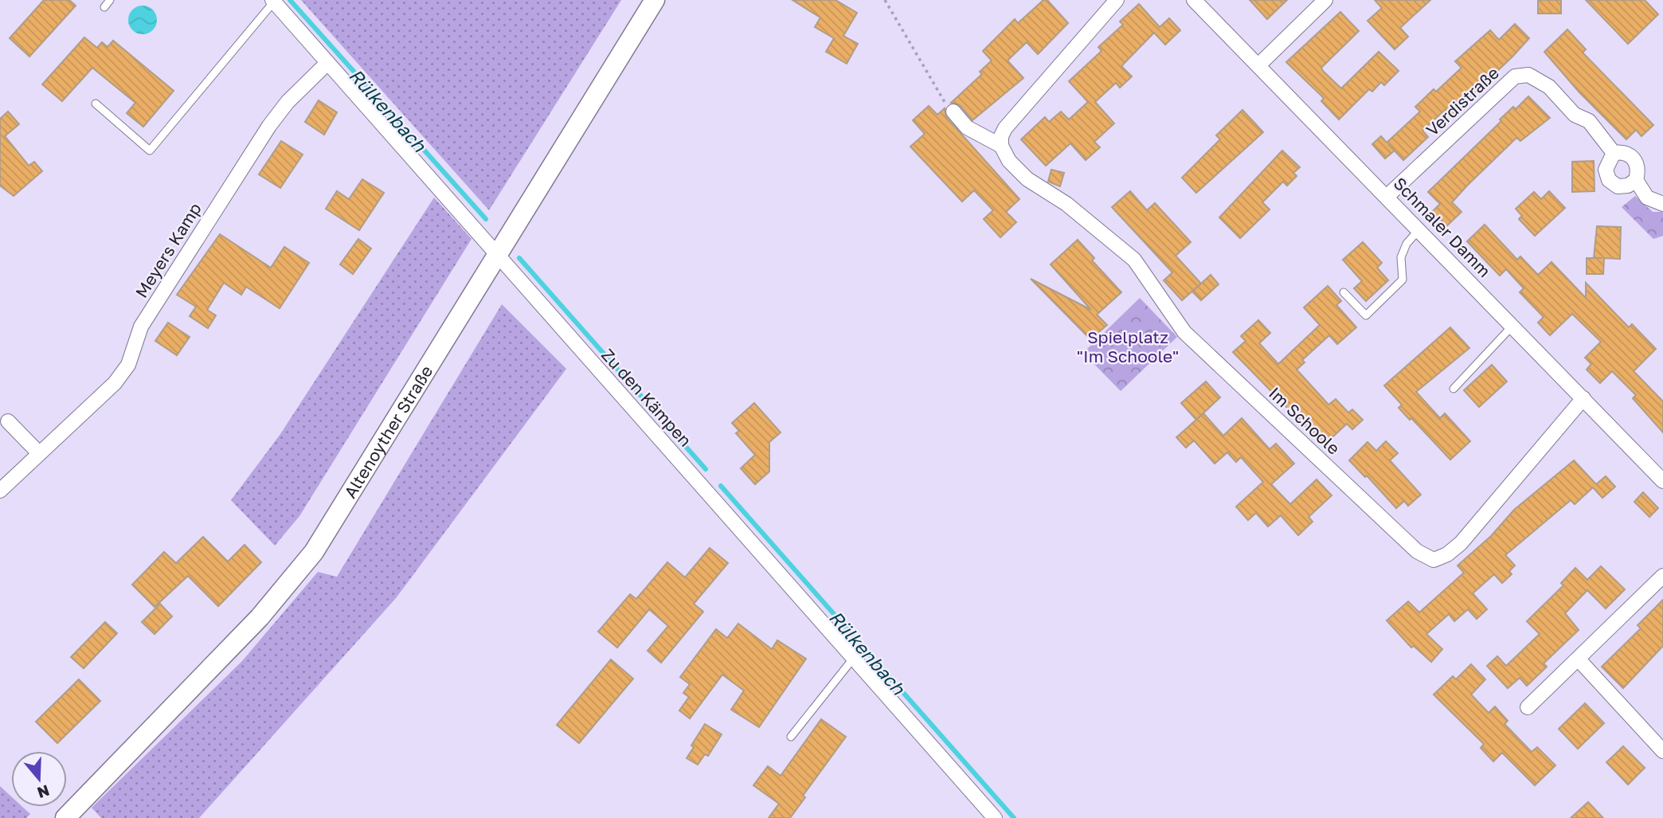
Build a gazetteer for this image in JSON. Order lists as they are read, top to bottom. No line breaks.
{"streets":{"main road":["Altenoyther Straße"],"street":["Verdistraße","Schmaler Damm","Meyers Kamp","Zu den Kämpen","Im Schoole"]},"crossings":[["Verdistraße","Schmaler Damm"],["Schmaler Damm","Im Schoole"],["Meyers Kamp","Zu den Kämpen"],["Zu den Kämpen","Altenoyther Straße"]],"water":["Rülkenbach"],"parks":["Spielplatz \"Im Schoole\""],"north":"bottom"}
